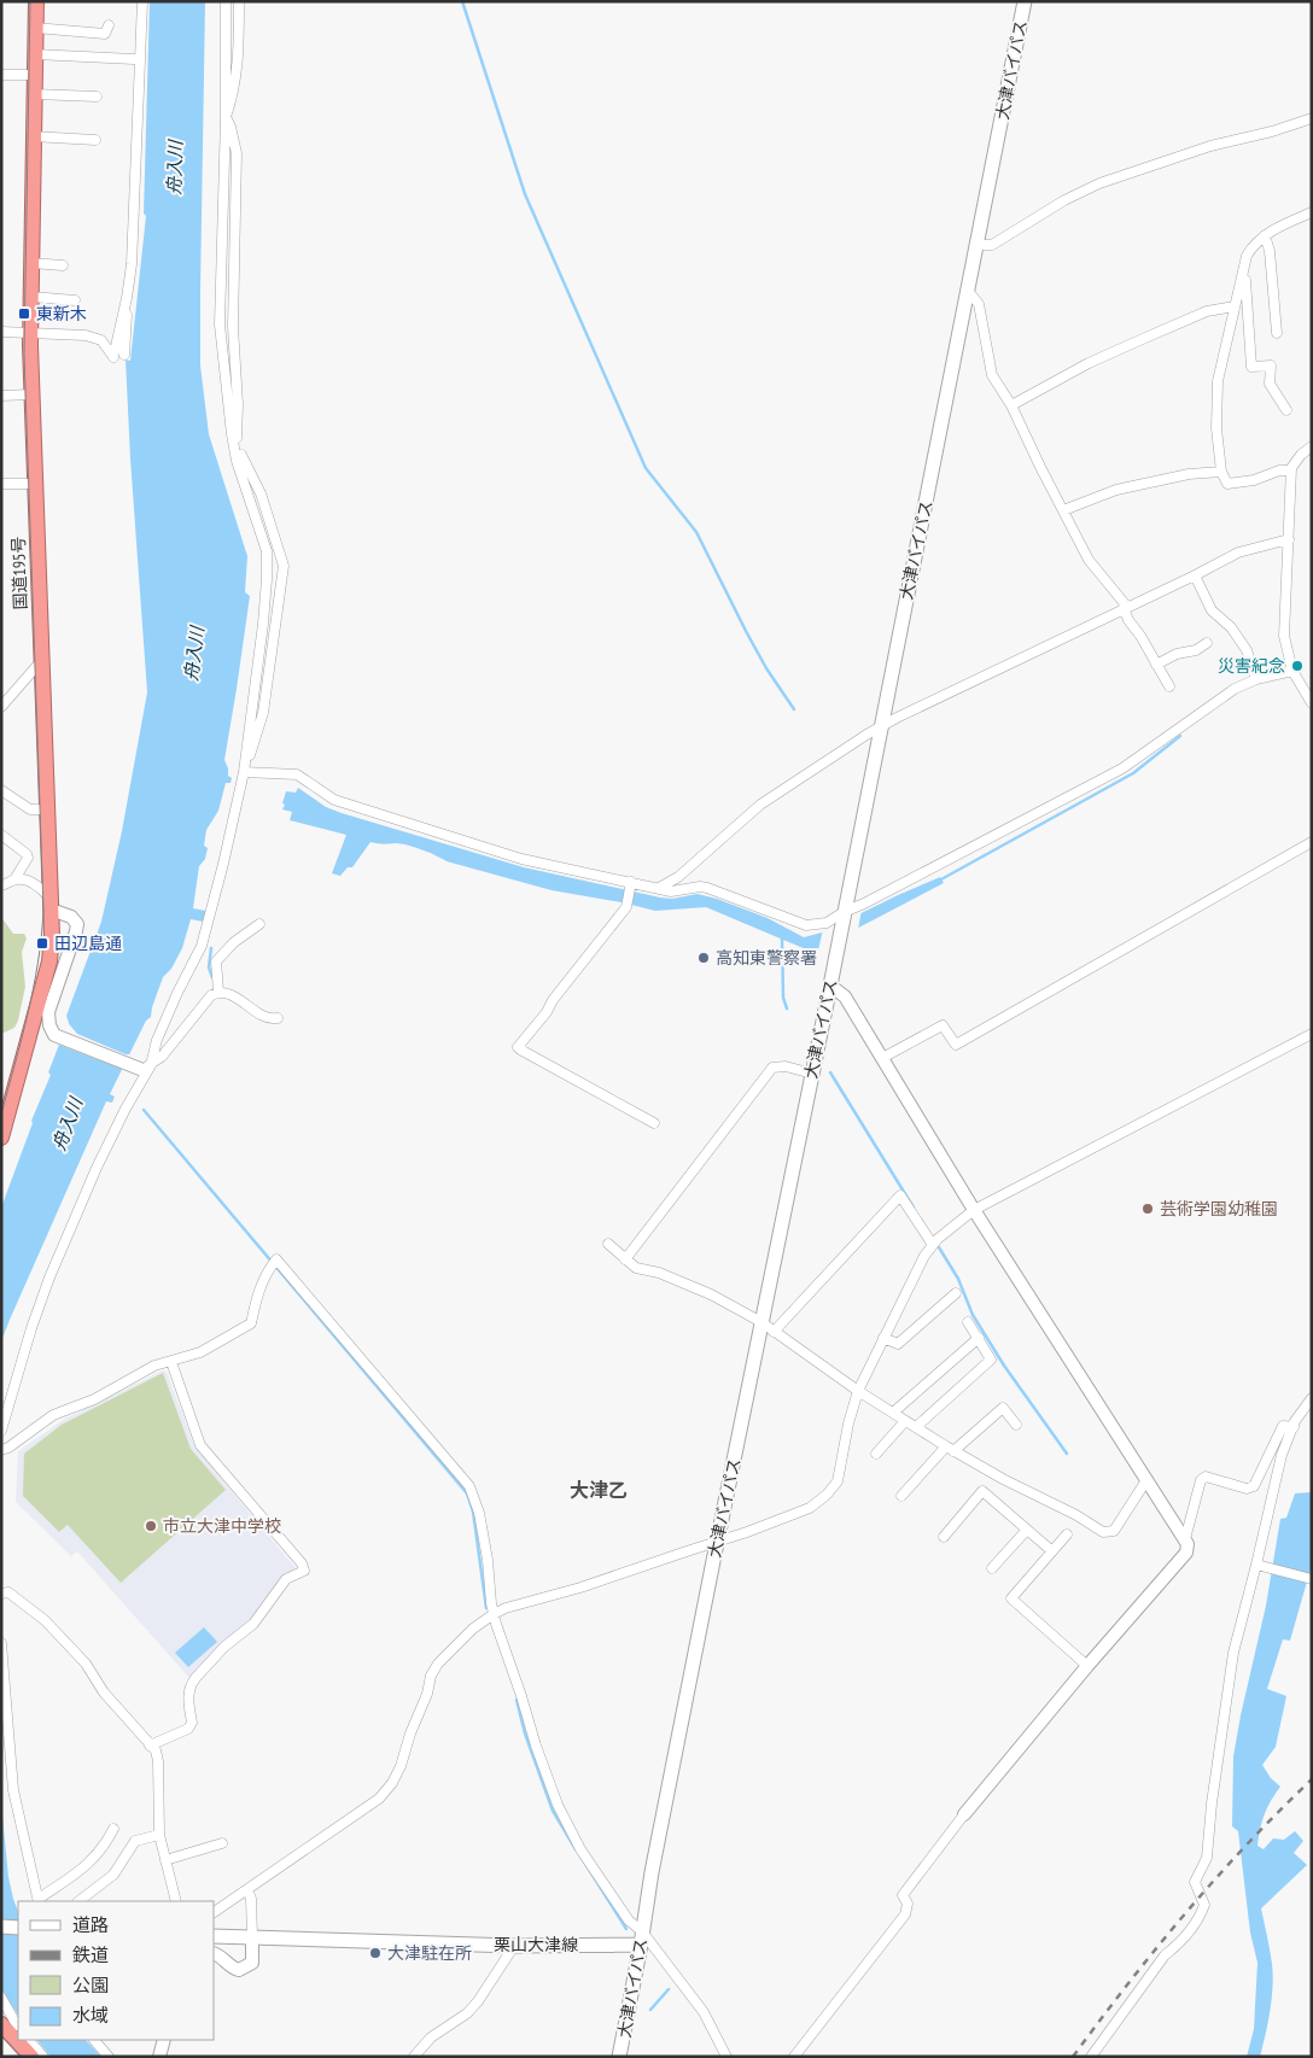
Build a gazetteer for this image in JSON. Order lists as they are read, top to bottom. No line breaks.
{"streets":{"highway":["国道195号"],"main road":["大津バイパス","栗山大津線"]},"crossings":[["大津バイパス","栗山大津線"]],"districts":["大津乙"],"water":["舟入川"],"places":{"transit":["東新木","田辺島通"],"other":["災害紀念","高知東警察署","芸術学園幼稚園","市立大津中学校","大津駐在所"]},"legend":["道路","鉄道","公園","水域"]}
